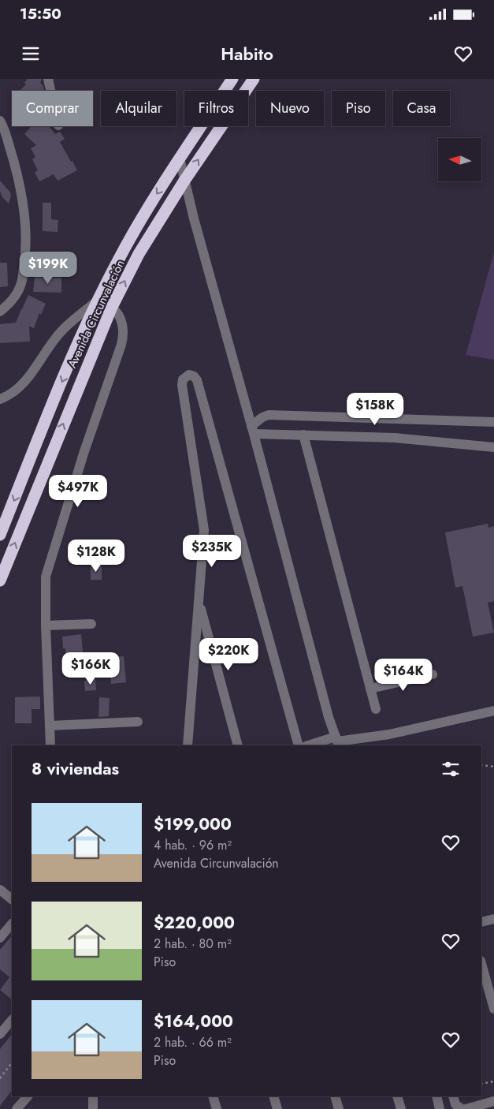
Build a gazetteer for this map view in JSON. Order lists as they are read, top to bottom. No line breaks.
{"streets":{"highway":["Avenida Circunvalación"]},"north":"left","page":{"status":"15:50","header":"Habito","chip":["Comprar","Alquilar","Filtros","Nuevo","Piso","Casa"],"price":["$199K","$158K","$497K","$235K","$128K","$220K","$166K","$164K"],"heading":"8 viviendas","list":[{"name":"$199,000","note":"4 hab. · 96 m² · Avenida Circunvalación"},{"name":"$220,000","note":"2 hab. · 80 m² · Piso"},{"name":"$164,000","note":"2 hab. · 66 m² · Piso"}]}}
